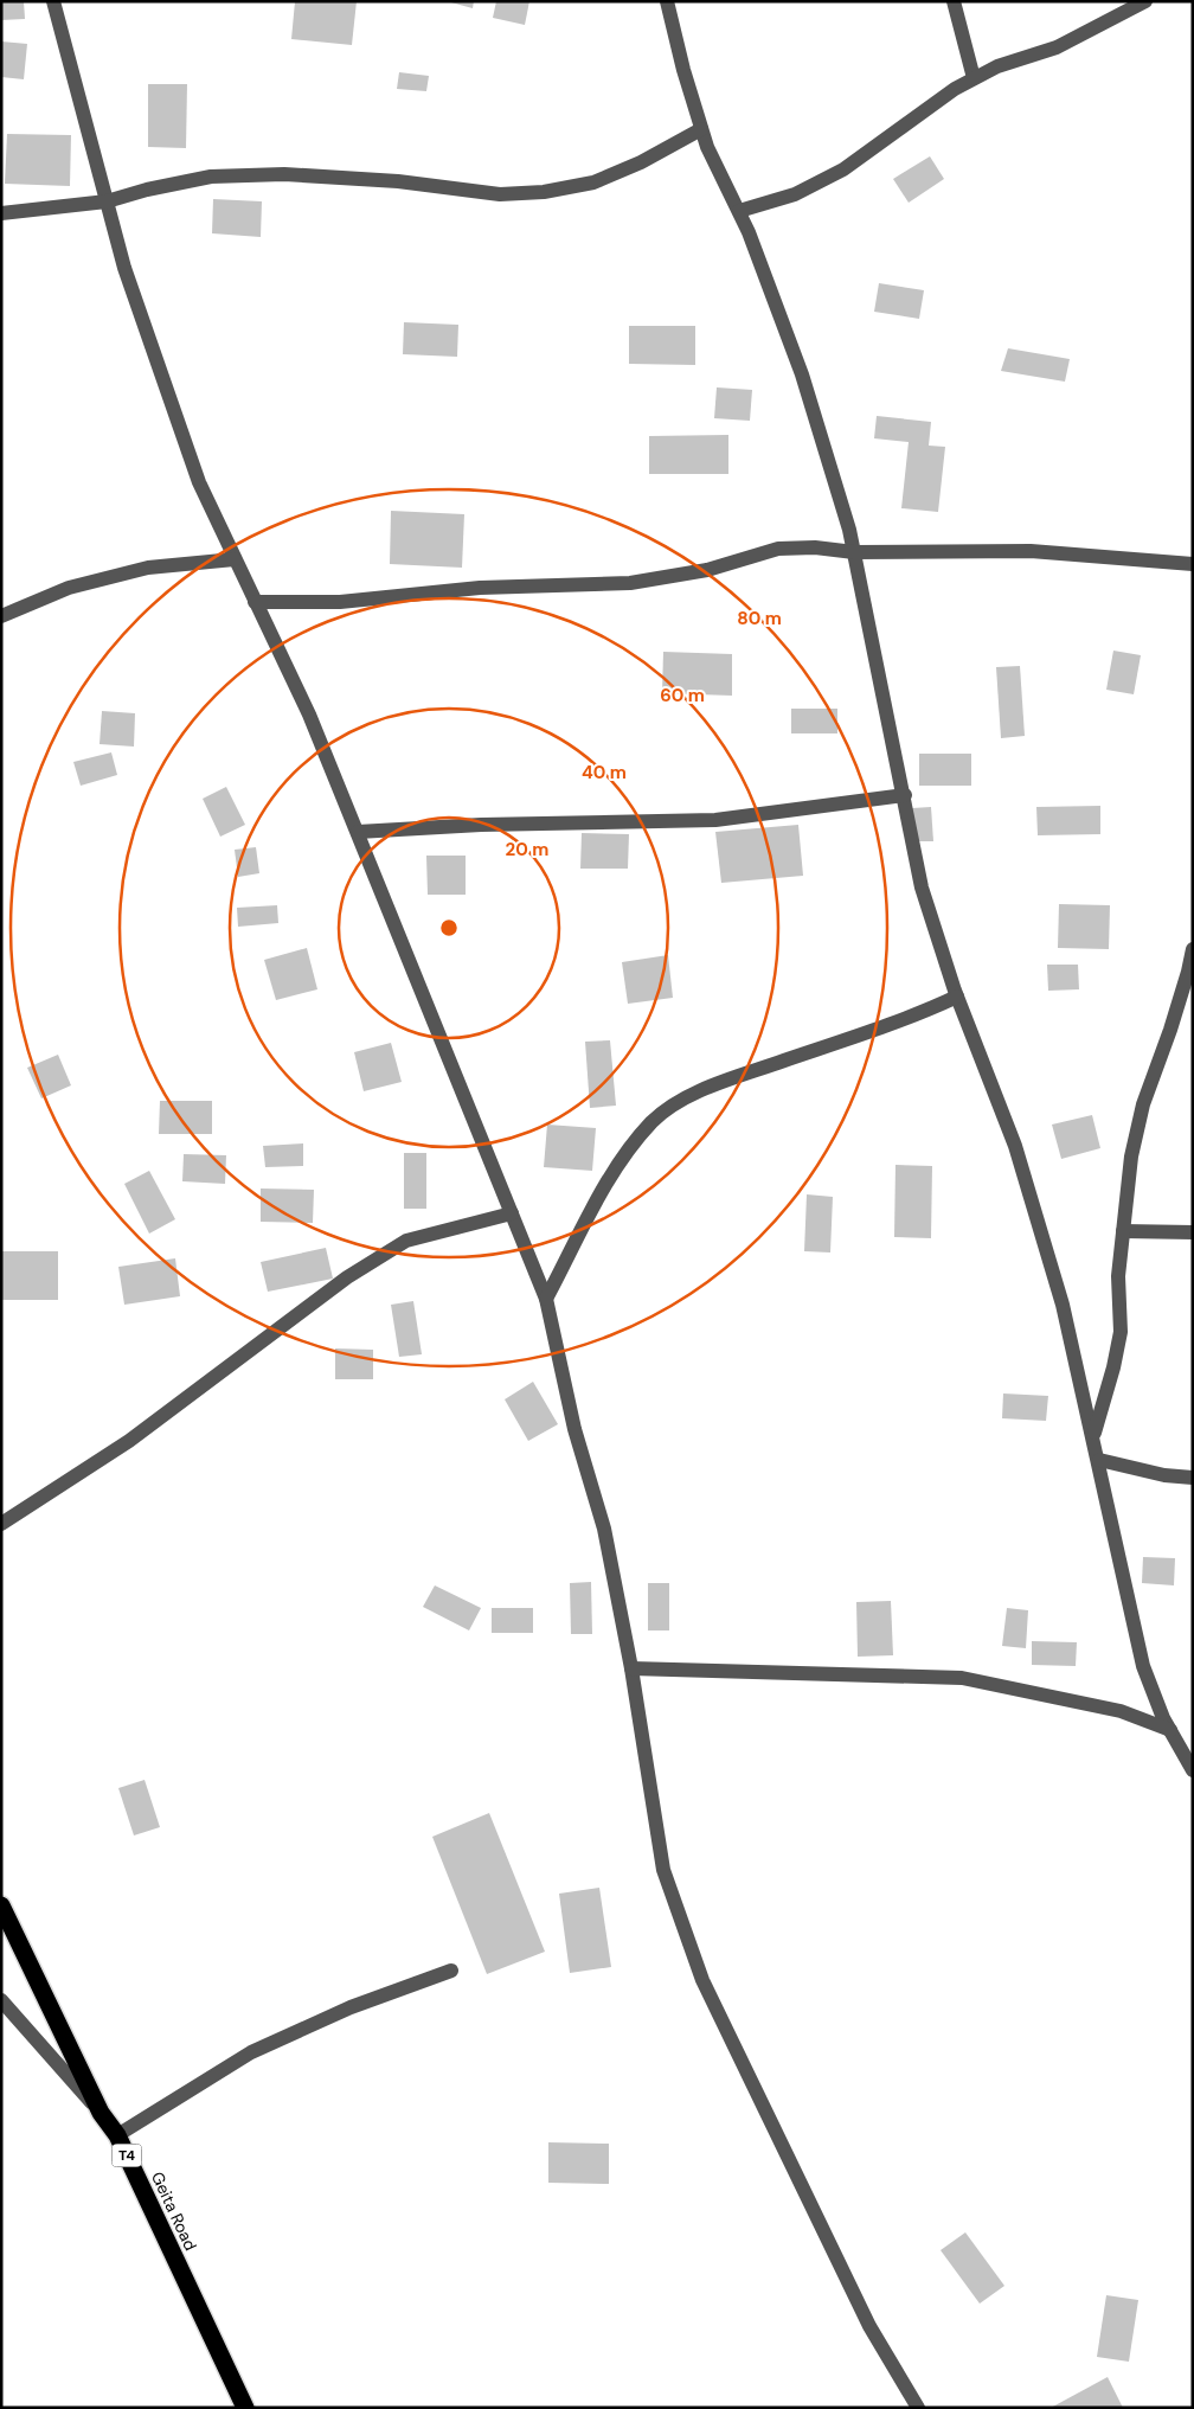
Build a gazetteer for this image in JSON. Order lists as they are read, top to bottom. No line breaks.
{"streets":{"highway":["T4","Geita Road"]},"rings":["80 m","60 m","40 m","20 m"]}
